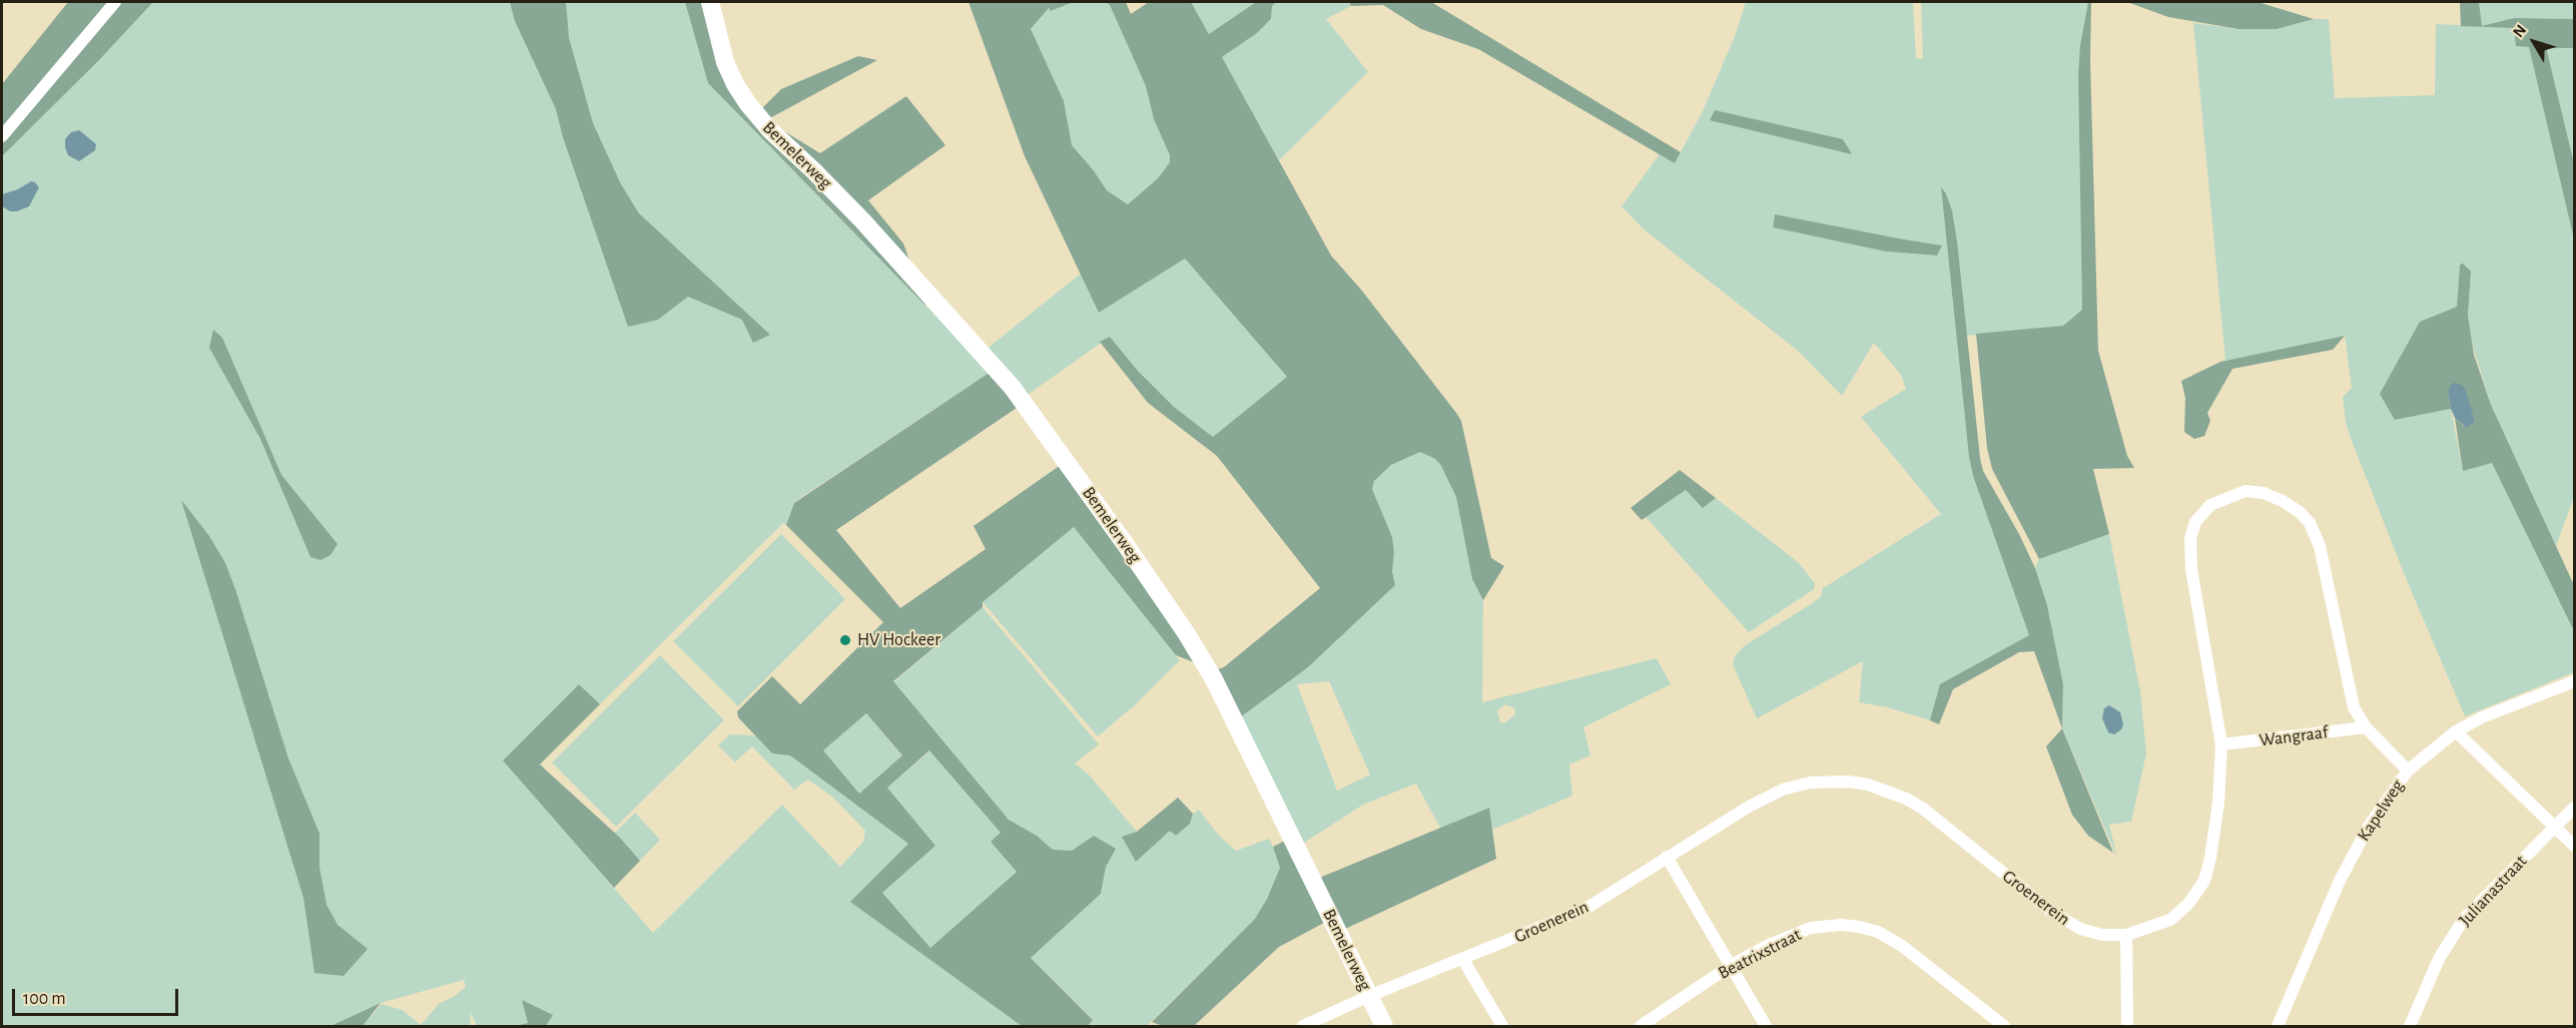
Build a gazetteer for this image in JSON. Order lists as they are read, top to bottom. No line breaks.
{"streets":{"street":["Bemelerweg","Wangraaf","Kapelweg","Julianastraat","Groenerein","Beatrixstraat"]},"crossings":[["Bemelerweg","Groenerein"],["Wangraaf","Groenerein"],["Kapelweg","Groenerein"]],"places":["HV Hockeer"],"scale_bar":"100 m","north":"top left"}
